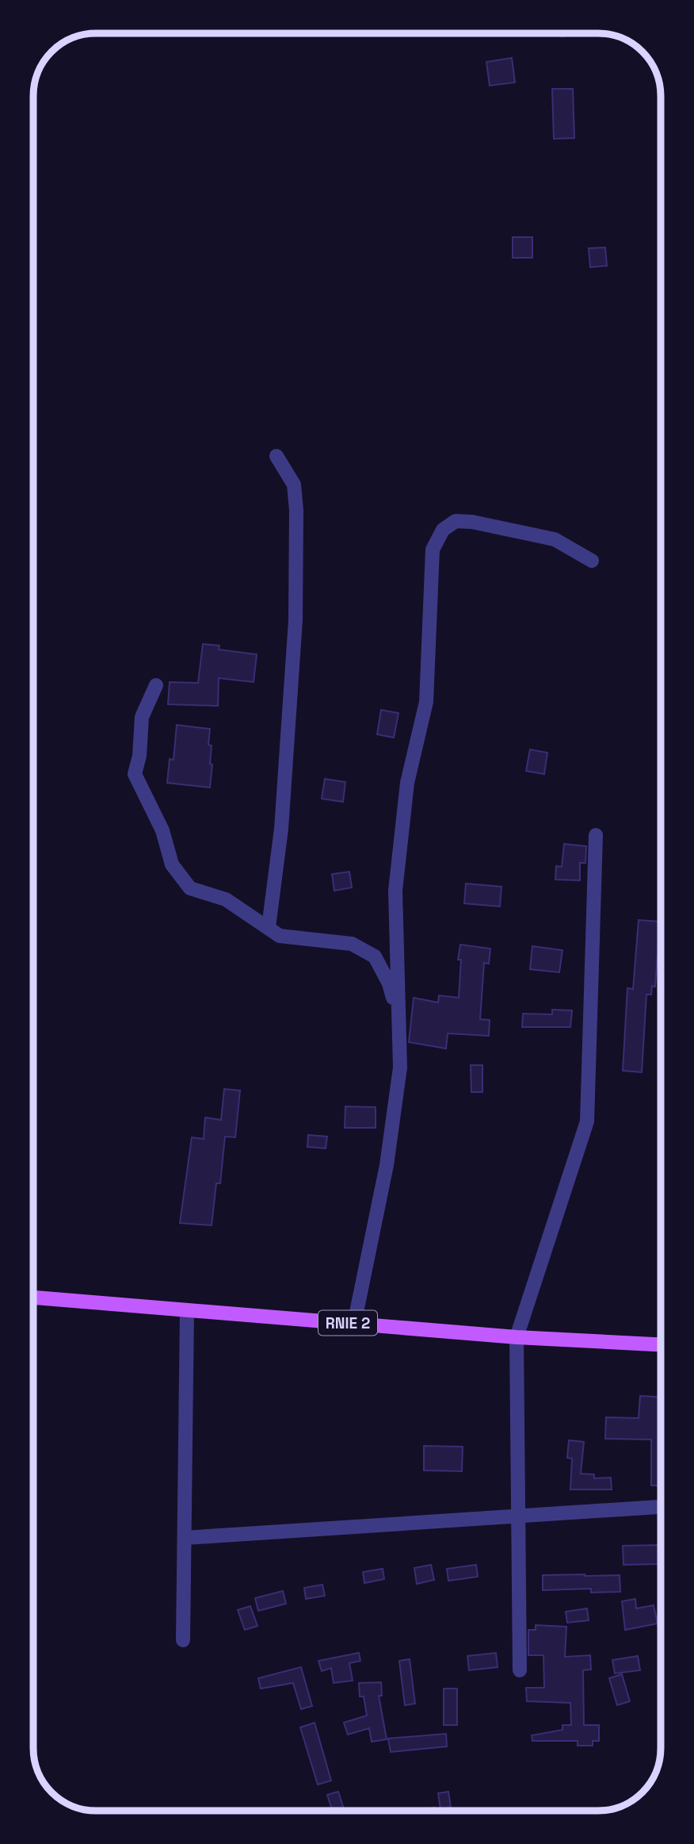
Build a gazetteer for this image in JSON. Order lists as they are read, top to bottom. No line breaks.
{"streets":{"main road":["RNIE 2"]}}
